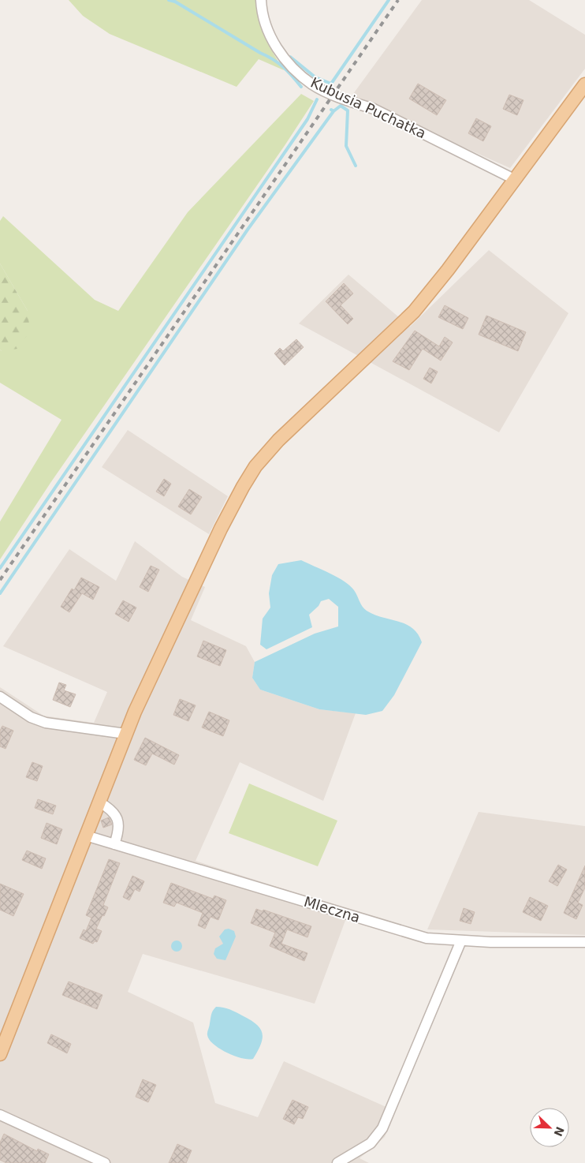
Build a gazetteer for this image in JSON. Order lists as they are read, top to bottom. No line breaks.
{"streets":{"street":["Kubusia Puchatka","Mleczna"]},"north":"bottom right"}
